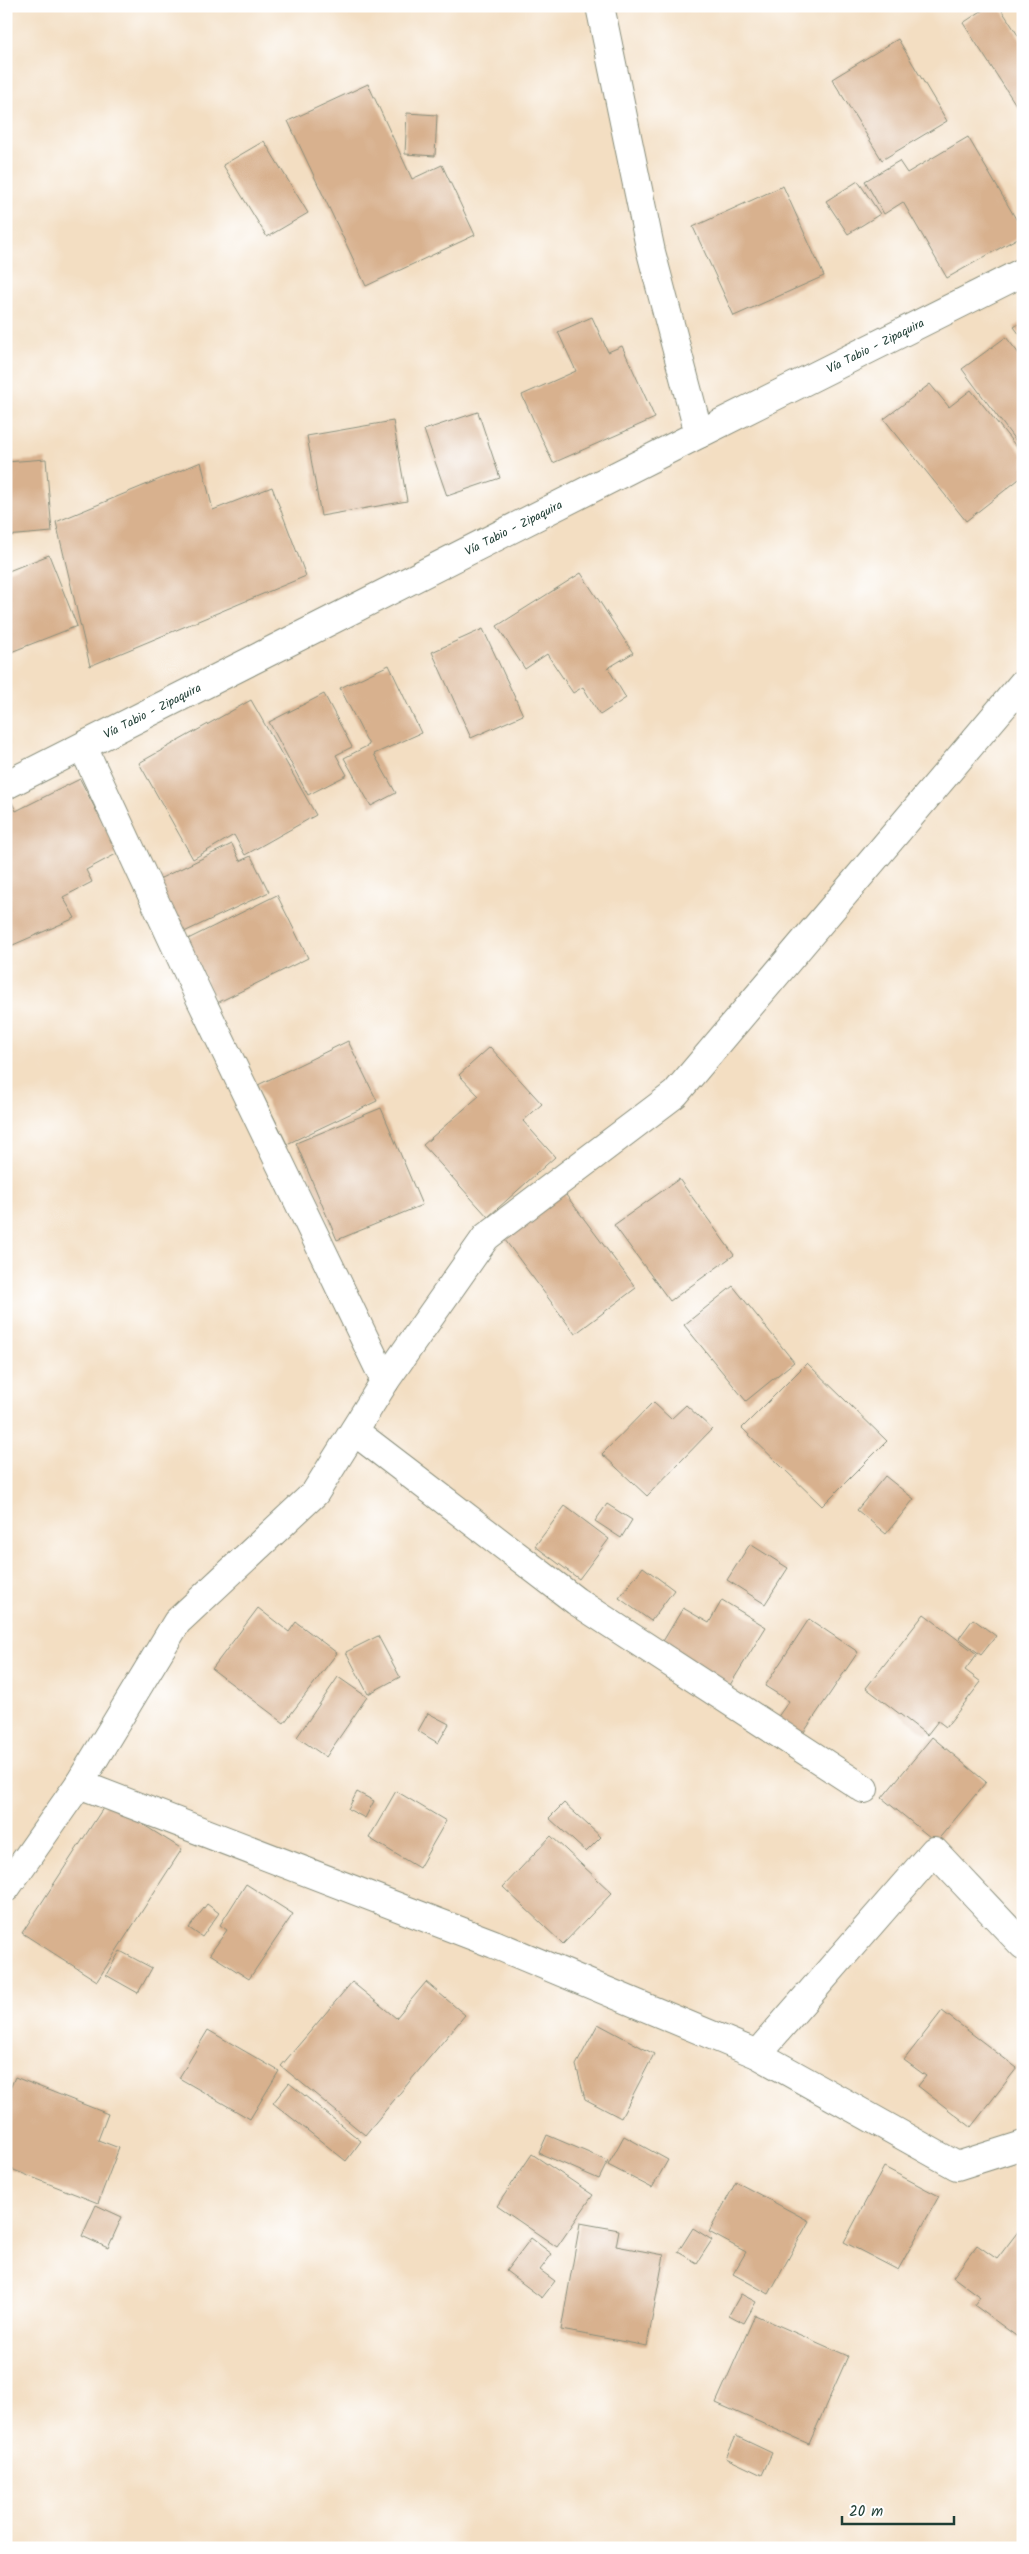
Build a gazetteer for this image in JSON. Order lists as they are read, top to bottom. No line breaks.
{"streets":{"street":["Vía Tabio - Zipaquira"]},"scale_bar":"20 m"}
